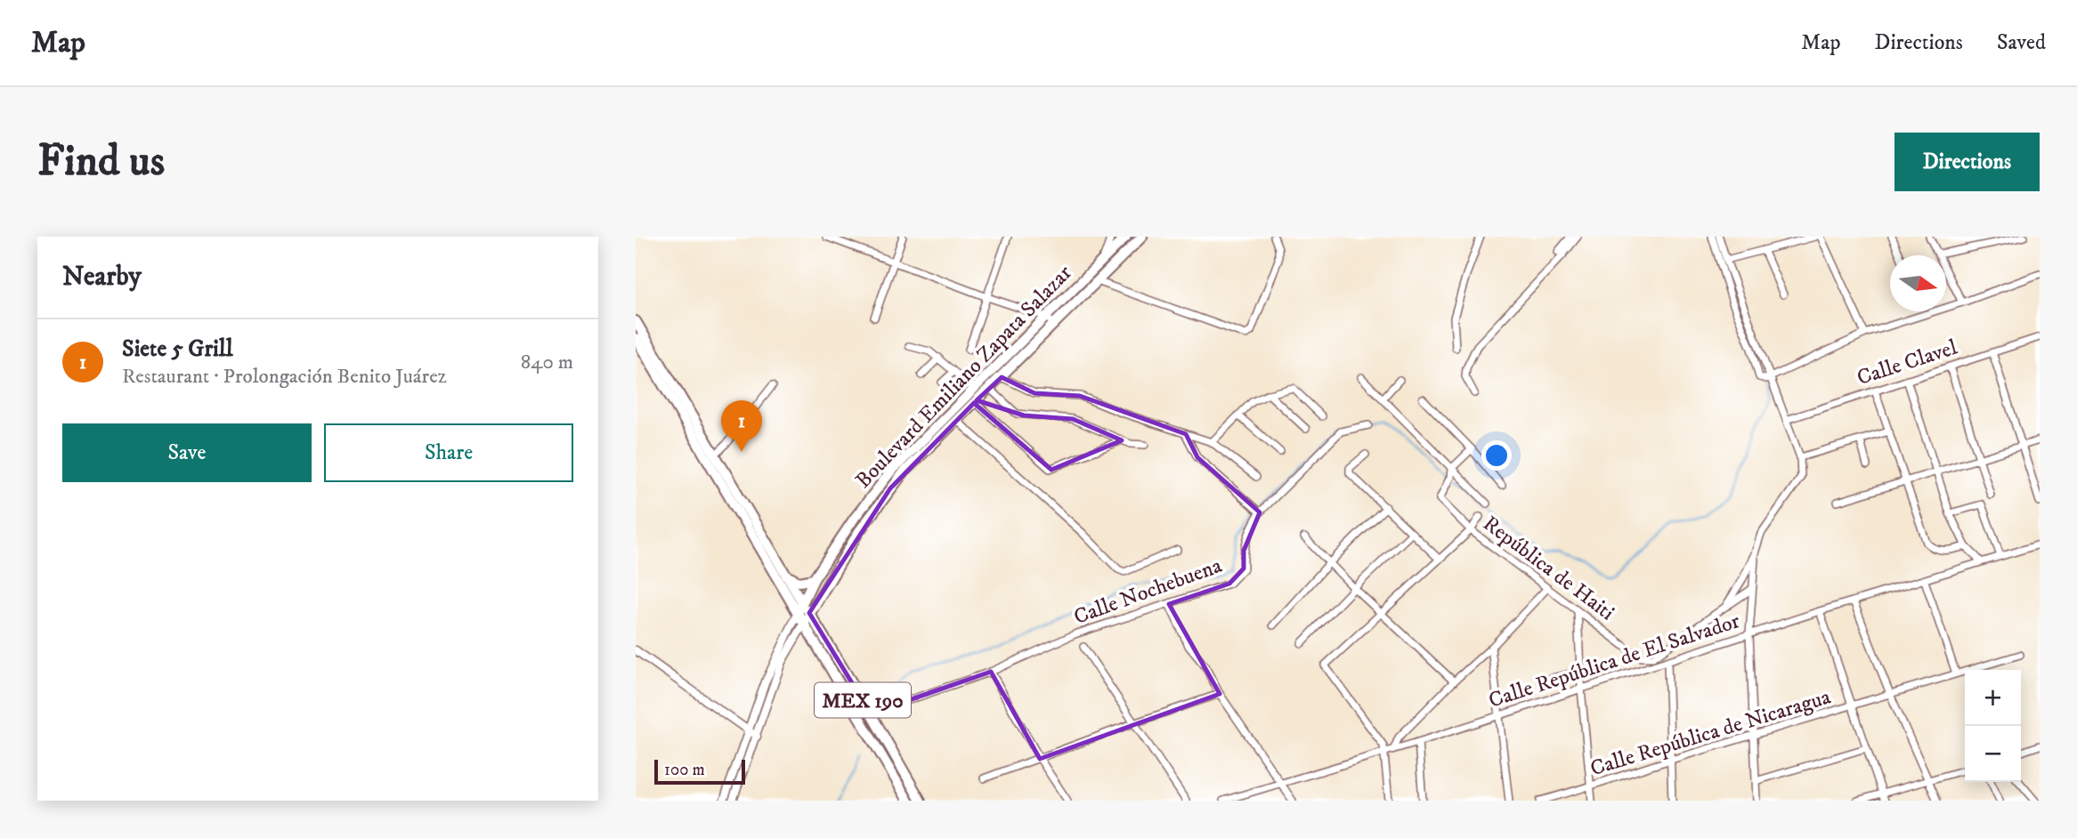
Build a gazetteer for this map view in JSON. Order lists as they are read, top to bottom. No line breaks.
{"streets":{"main road":["Boulevard Emiliano Zapata Salazar","MEX 190"],"street":["Calle Clavel","República de Haiti","Calle Nochebuena","Calle República de El Salvador","Calle República de Nicaragua"]},"crossings":[["Boulevard Emiliano Zapata Salazar","MEX 190"],["Calle Nochebuena","MEX 190"]],"scale_bar":"100 m","north":"right","page":{"header":"Map","nav":["Map","Directions","Saved"],"buttons":["Directions",["Save","Share"]],"title":"Find us","heading":"Nearby","list":[{"mark":"1","name":"Siete 5 Grill","note":"Restaurant · Prolongación Benito Juárez","value":"840 m"}],"pins":"1","map_buttons":["+","−"],"scale":"100 m"}}
